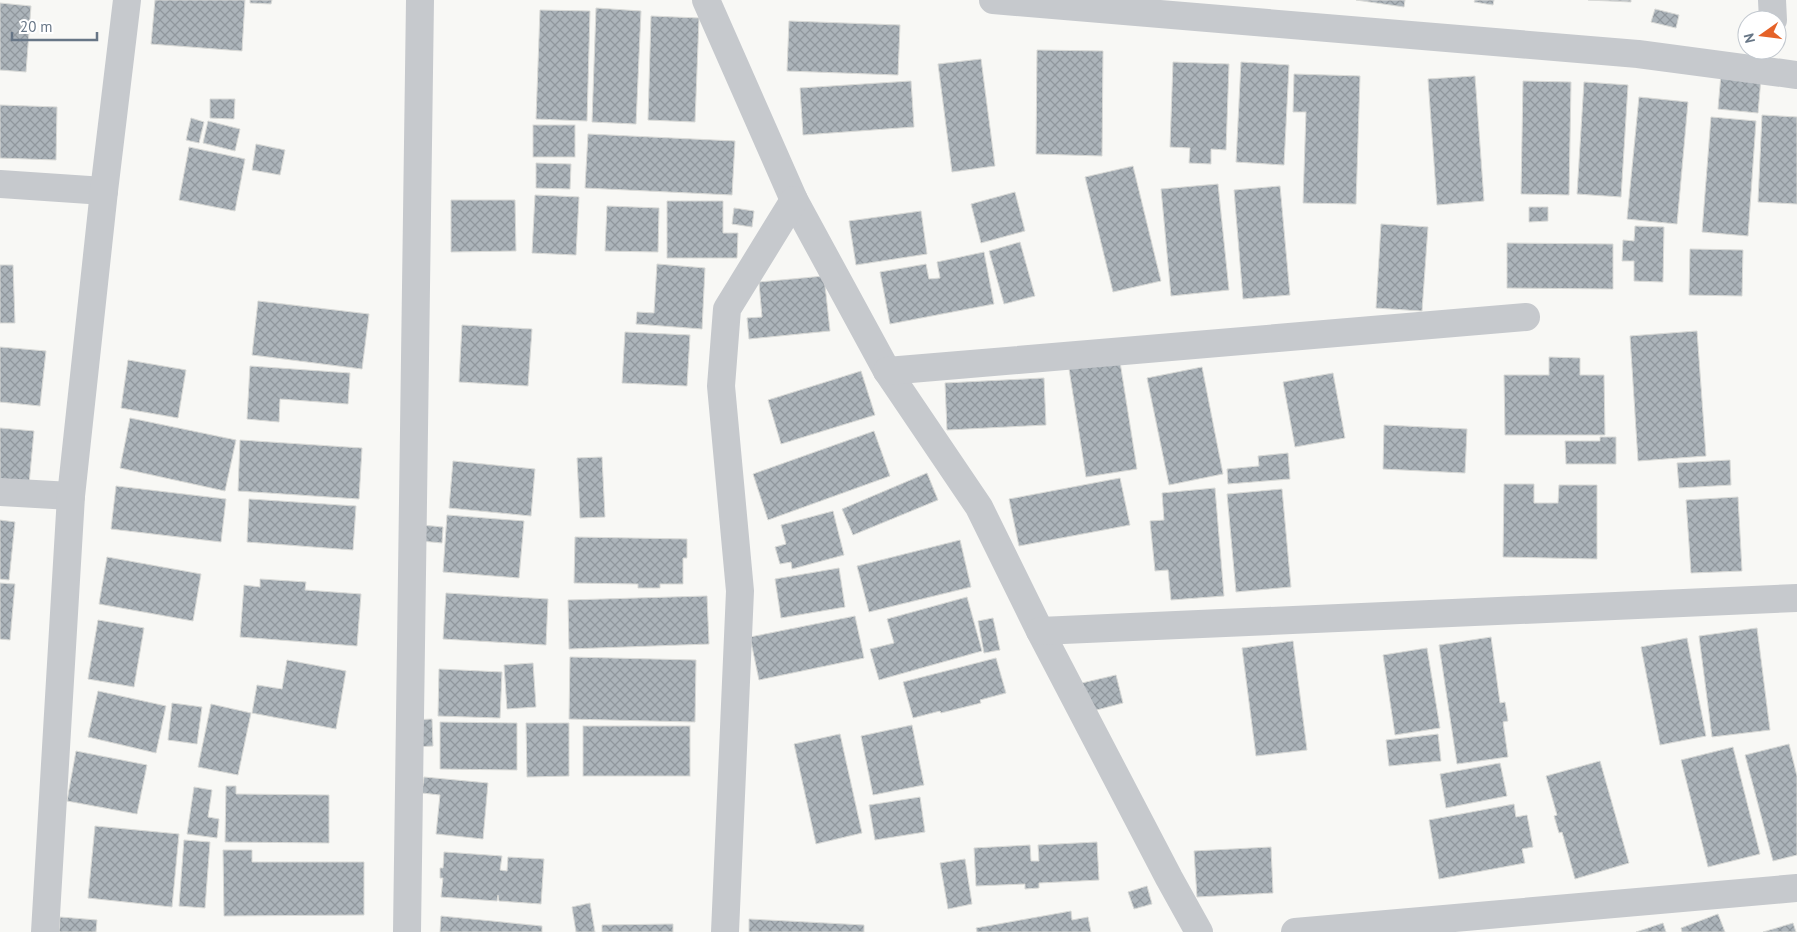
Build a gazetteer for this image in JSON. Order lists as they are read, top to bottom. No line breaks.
{"scale_bar":"20 m","north":"left"}
